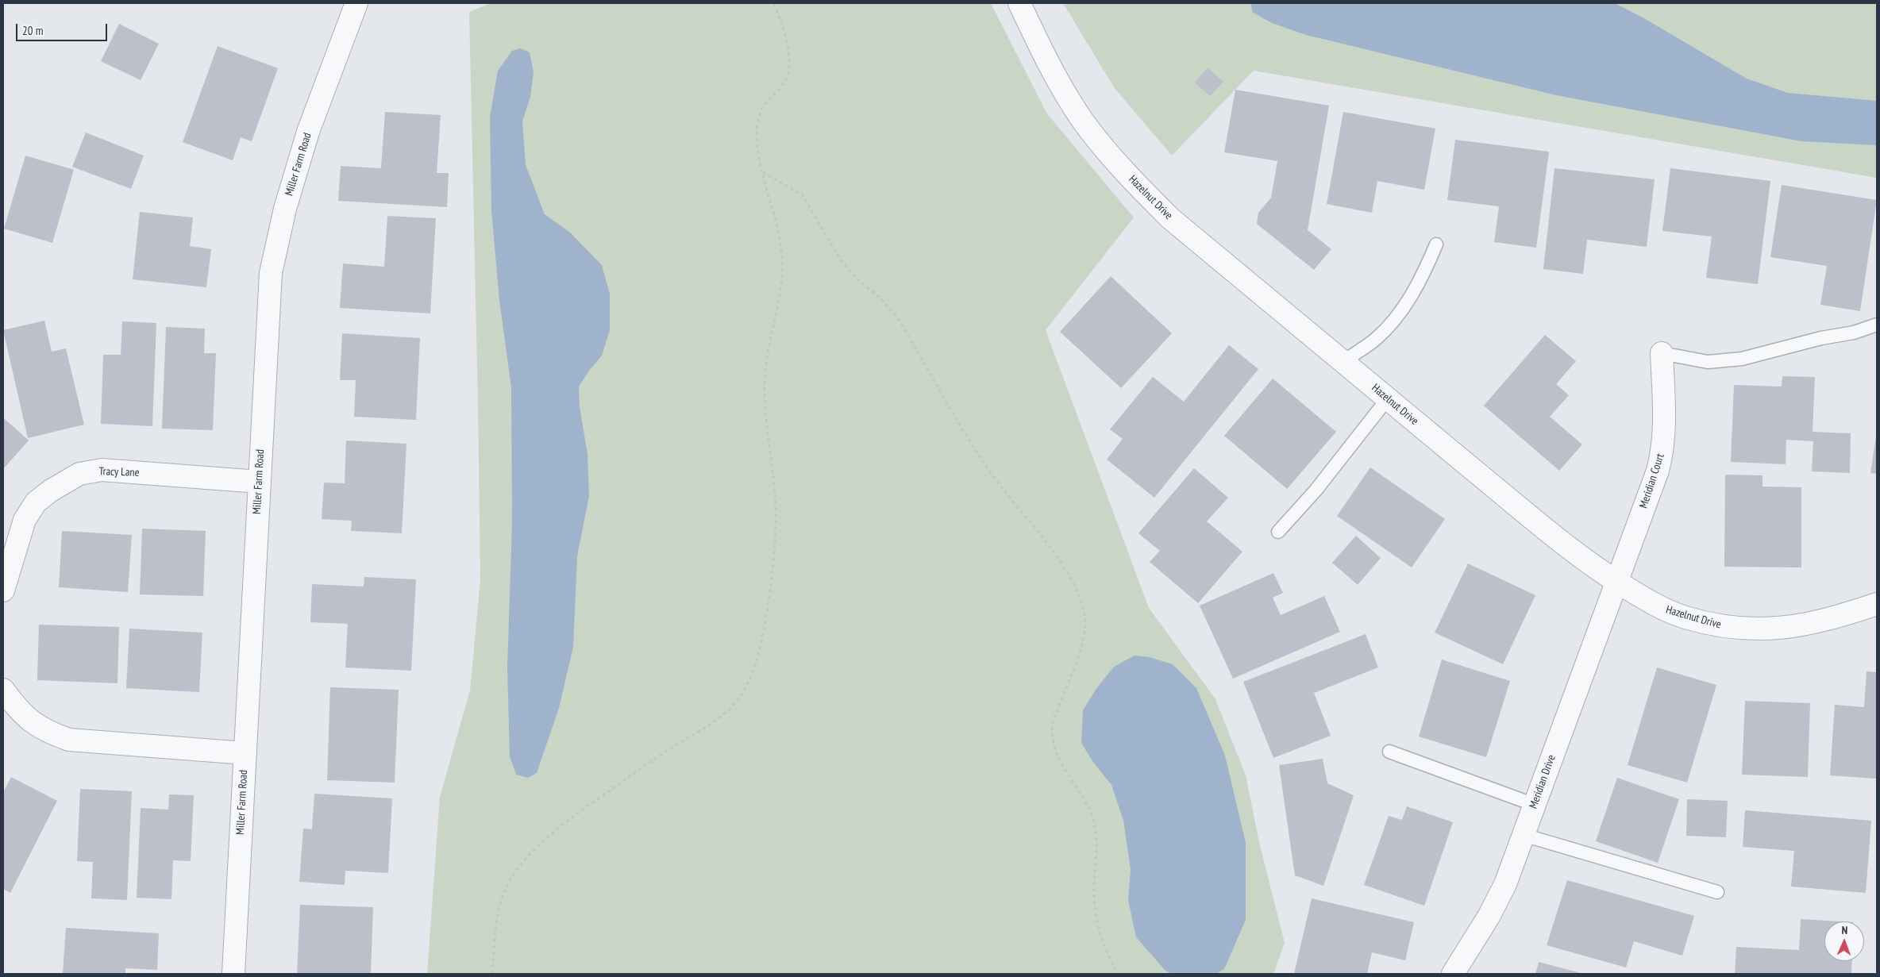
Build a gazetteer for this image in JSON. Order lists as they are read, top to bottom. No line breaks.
{"streets":{"street":["Miller Farm Road","Hazelnut Drive","Tracy Lane","Meridian Court","Meridian Drive"]},"crossings":[["Miller Farm Road","Tracy Lane"],["Hazelnut Drive","Meridian Court"],["Hazelnut Drive","Meridian Drive"],["Meridian Court","Meridian Drive"]],"scale_bar":"20 m","north":"top"}
